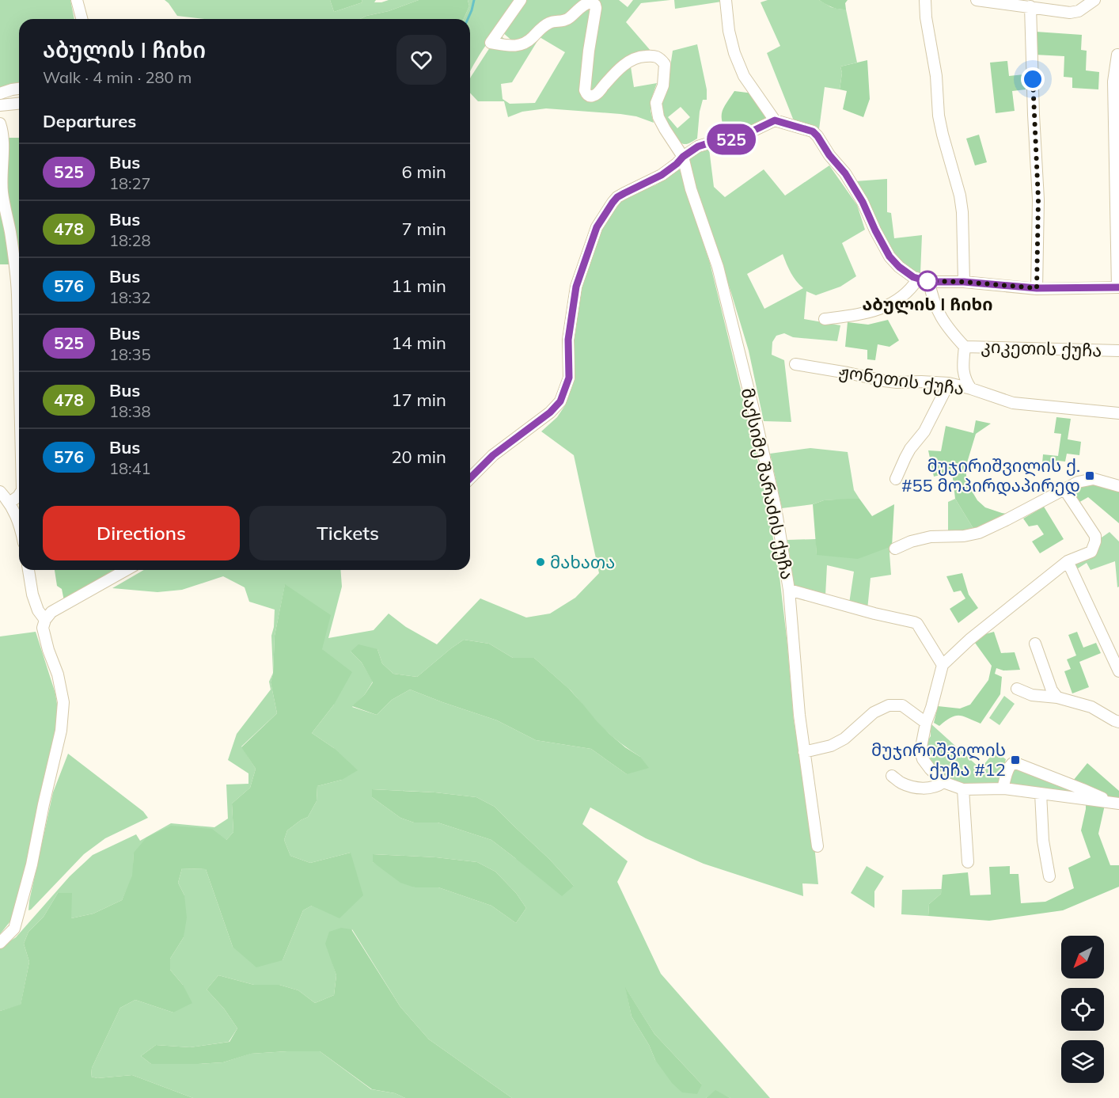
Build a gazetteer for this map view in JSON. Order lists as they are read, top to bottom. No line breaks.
{"streets":{"street":["კიკეთის ქუჩა","ჟონეთის ქუჩა","მაქსიმე შარაძის ქუჩა"]},"places":{"other":["აბულის I ჩიხი","მახათა"],"transit":["მუჯირიშვილის ქ. #55 მოპირდაპირედ","მუჯირიშვილის ქუჩა #12"]},"lines":["bus line 525"],"north":"bottom left","page":{"on_map":"525","heading":[["აბულის I ჩიხი","Walk · 4 min · 280 m"],"Departures"],"list":[{"mark":"525","name":"Bus","note":"18:27","value":"6 min"},{"mark":"478","name":"Bus","note":"18:28","value":"7 min"},{"mark":"576","name":"Bus","note":"18:32","value":"11 min"},{"mark":"525","name":"Bus","note":"18:35","value":"14 min"},{"mark":"478","name":"Bus","note":"18:38","value":"17 min"},{"mark":"576","name":"Bus","note":"18:41","value":"20 min"}],"buttons":["Directions","Tickets"]}}
